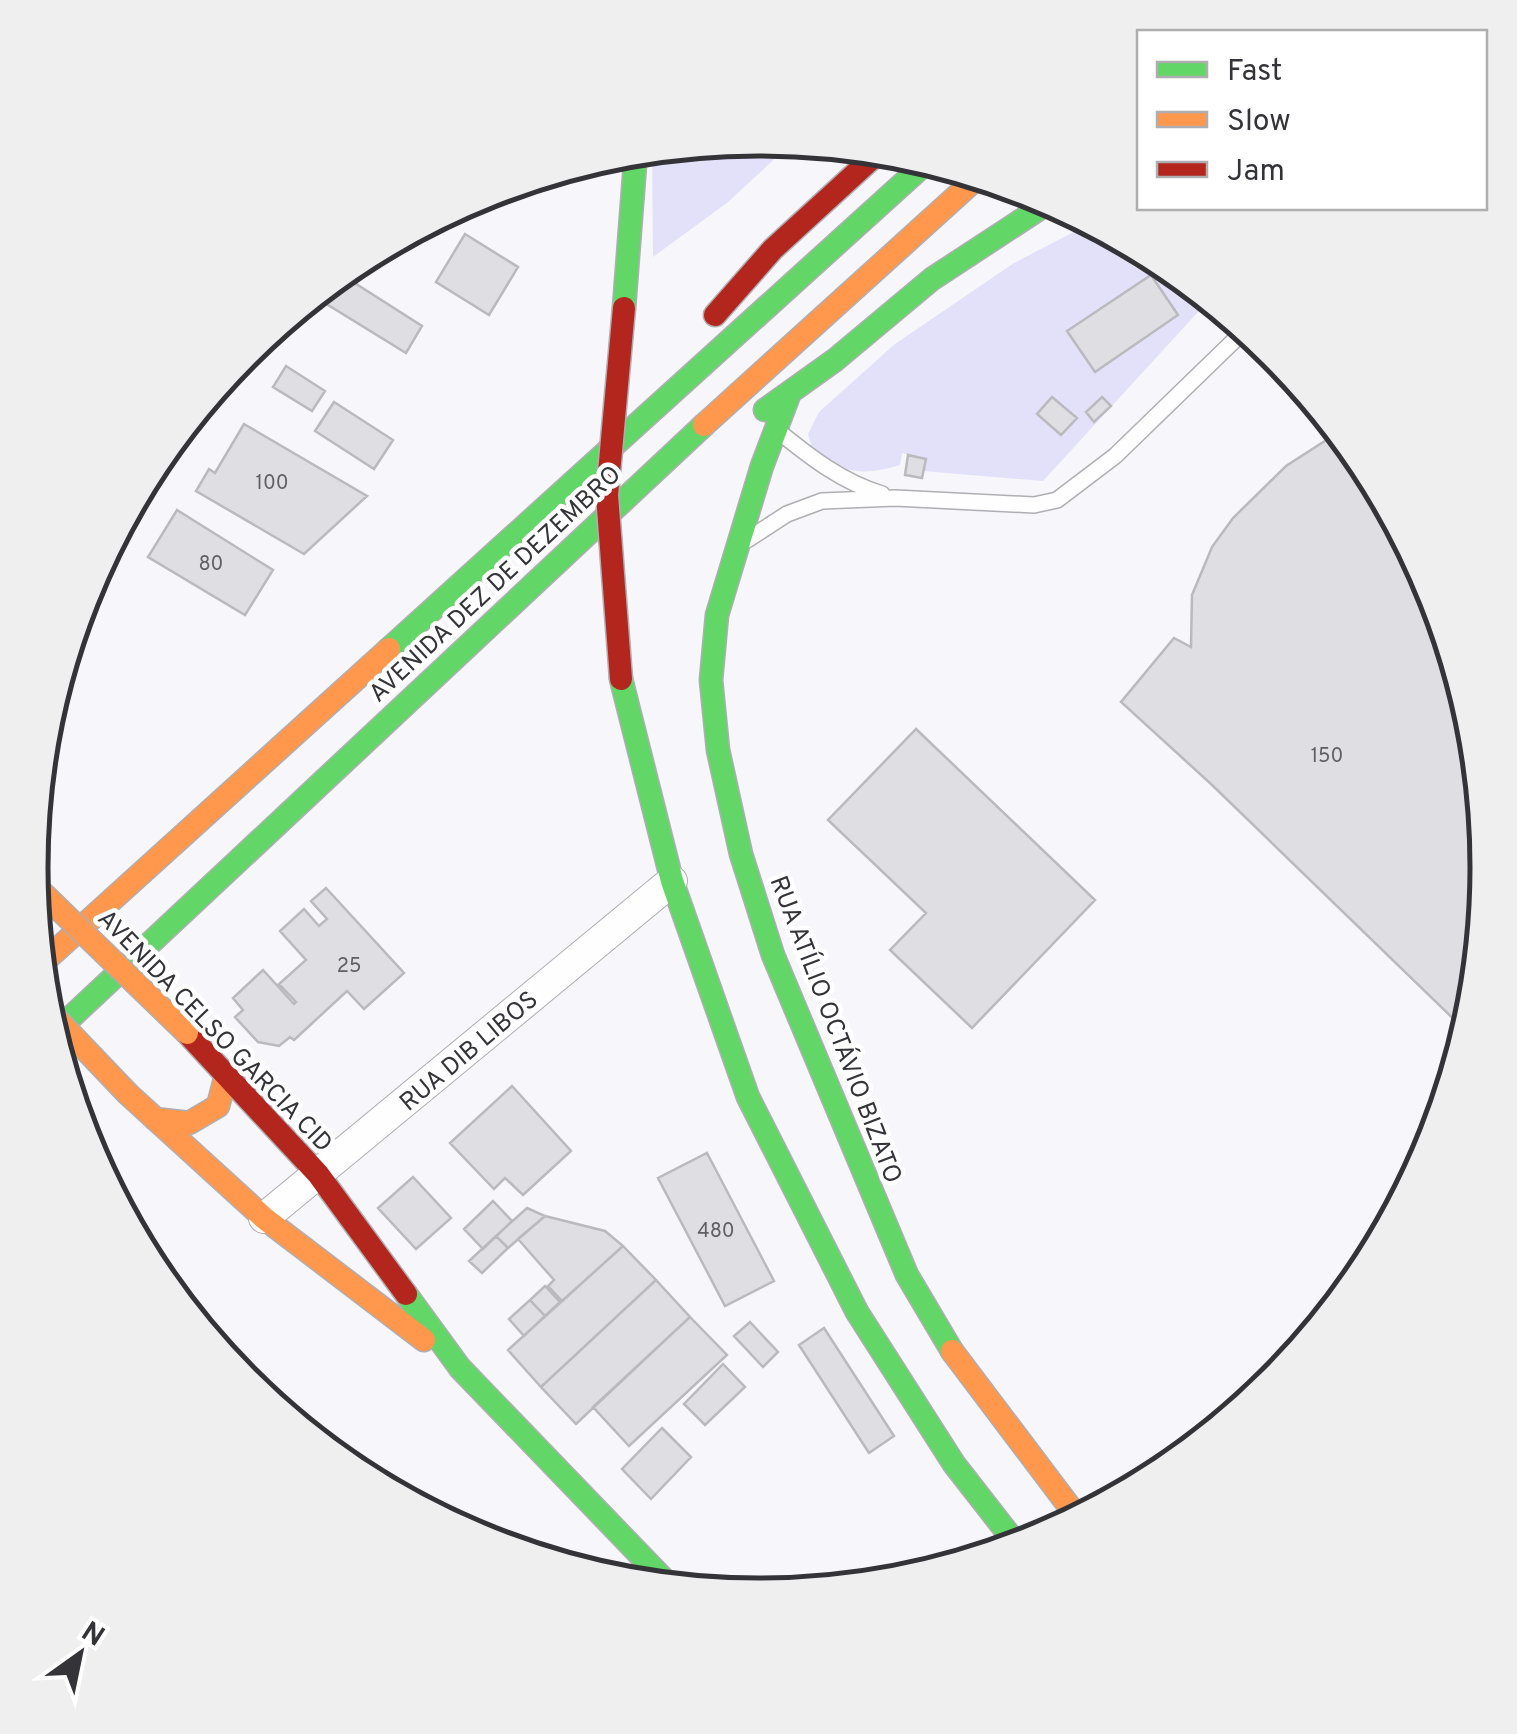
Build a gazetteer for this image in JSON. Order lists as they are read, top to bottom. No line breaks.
{"streets":{"main road":["AVENIDA DEZ DE DEZEMBRO","RUA ATÍLIO OCTÁVIO BIZATO","AVENIDA CELSO GARCIA CID"],"street":["RUA DIB LIBOS"]},"crossings":[["AVENIDA CELSO GARCIA CID","RUA DIB LIBOS"]],"house_numbers":["100","80","150","25","480"],"legend":["Fast","Slow","Jam"],"north":"top right"}
